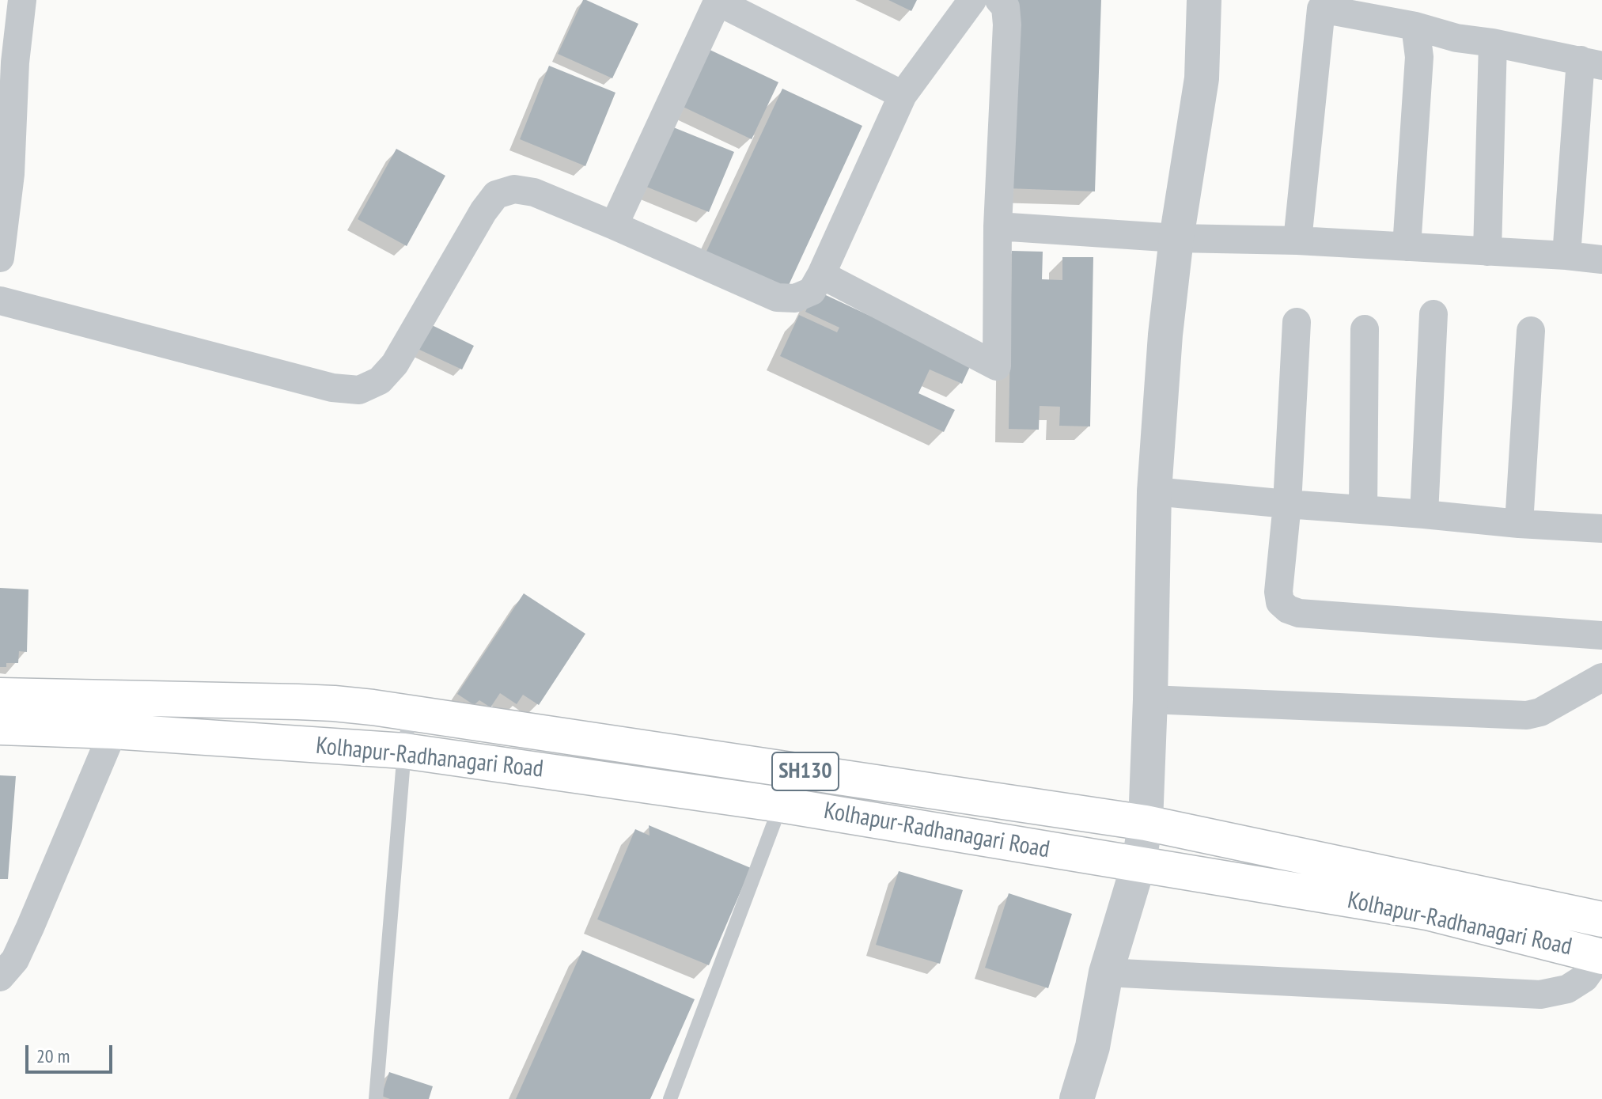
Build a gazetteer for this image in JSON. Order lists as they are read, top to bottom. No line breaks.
{"streets":{"main road":["Kolhapur-Radhanagari Road","SH130"]},"scale_bar":"20 m"}
